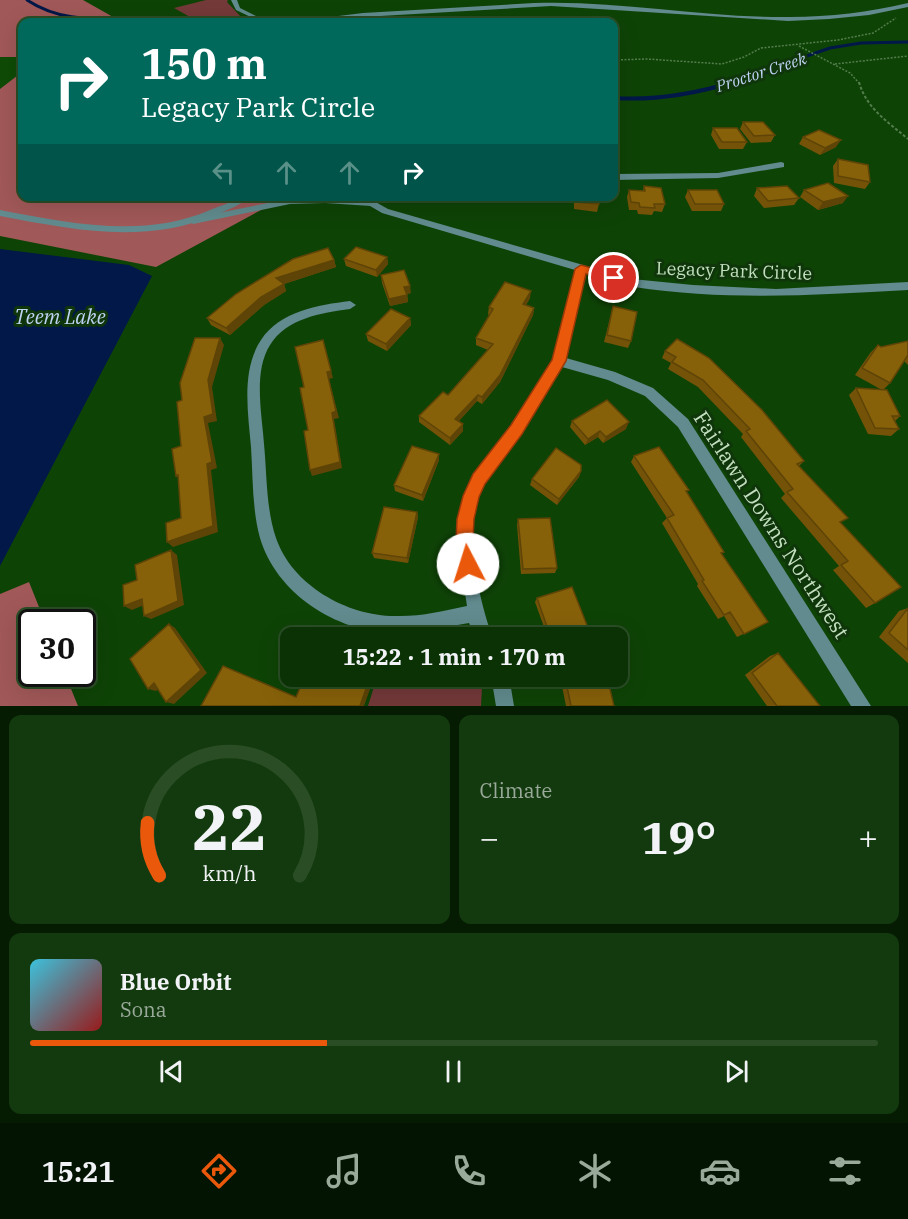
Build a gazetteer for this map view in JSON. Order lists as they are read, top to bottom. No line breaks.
{"streets":{"street":["Legacy Park Circle","Fairlawn Downs Northwest"]},"water":["Proctor Creek","Teem Lake"],"page":{"turn":["150 m","Legacy Park Circle"],"limit":"30","trip":"15:22 · 1 min · 170 m","tile":"Climate","heat":["−","19°","+"],"song":["Blue Orbit","Sona"],"tabs":"15:21","gauge":["22","km/h"]}}
